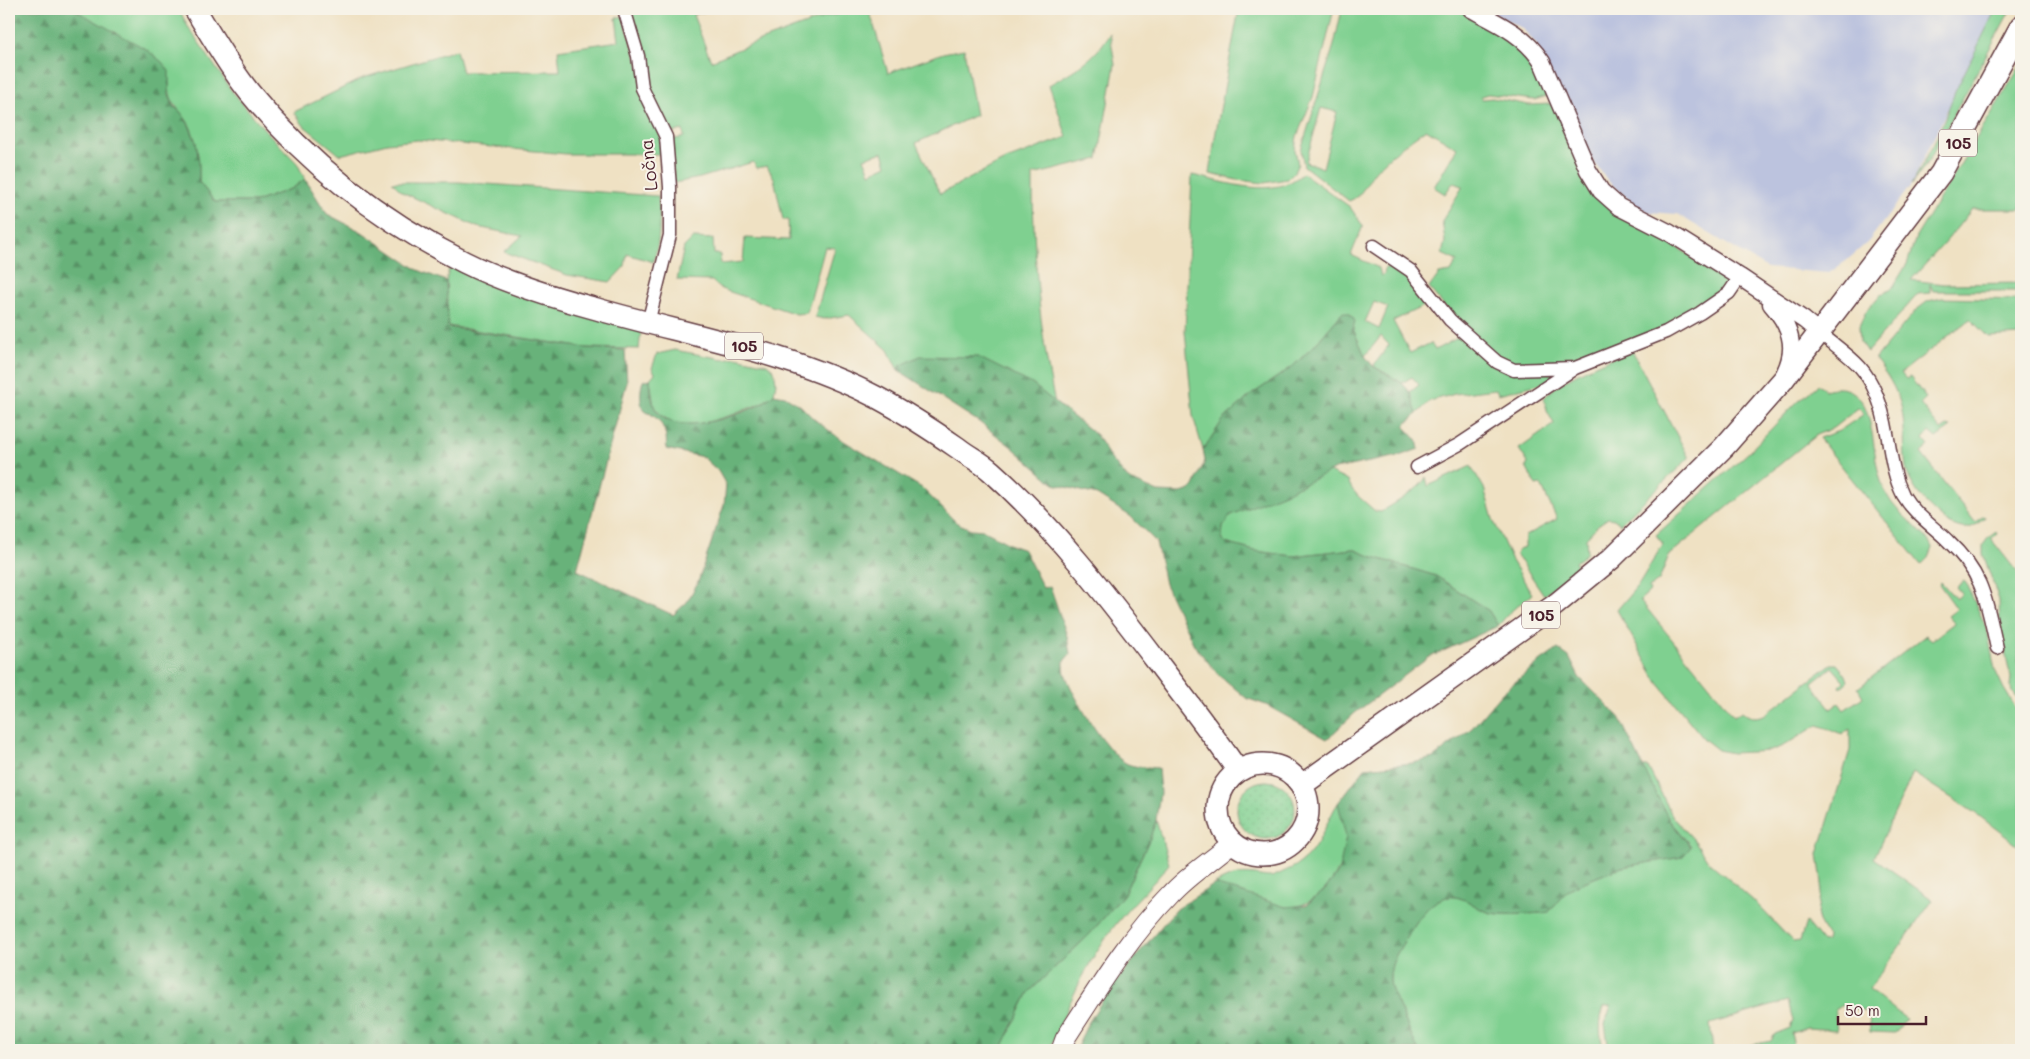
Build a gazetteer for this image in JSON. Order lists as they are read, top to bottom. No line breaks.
{"streets":{"main road":["105"],"street":["Ločna"]},"crossings":[["105","Ločna"]],"scale_bar":"50 m"}
